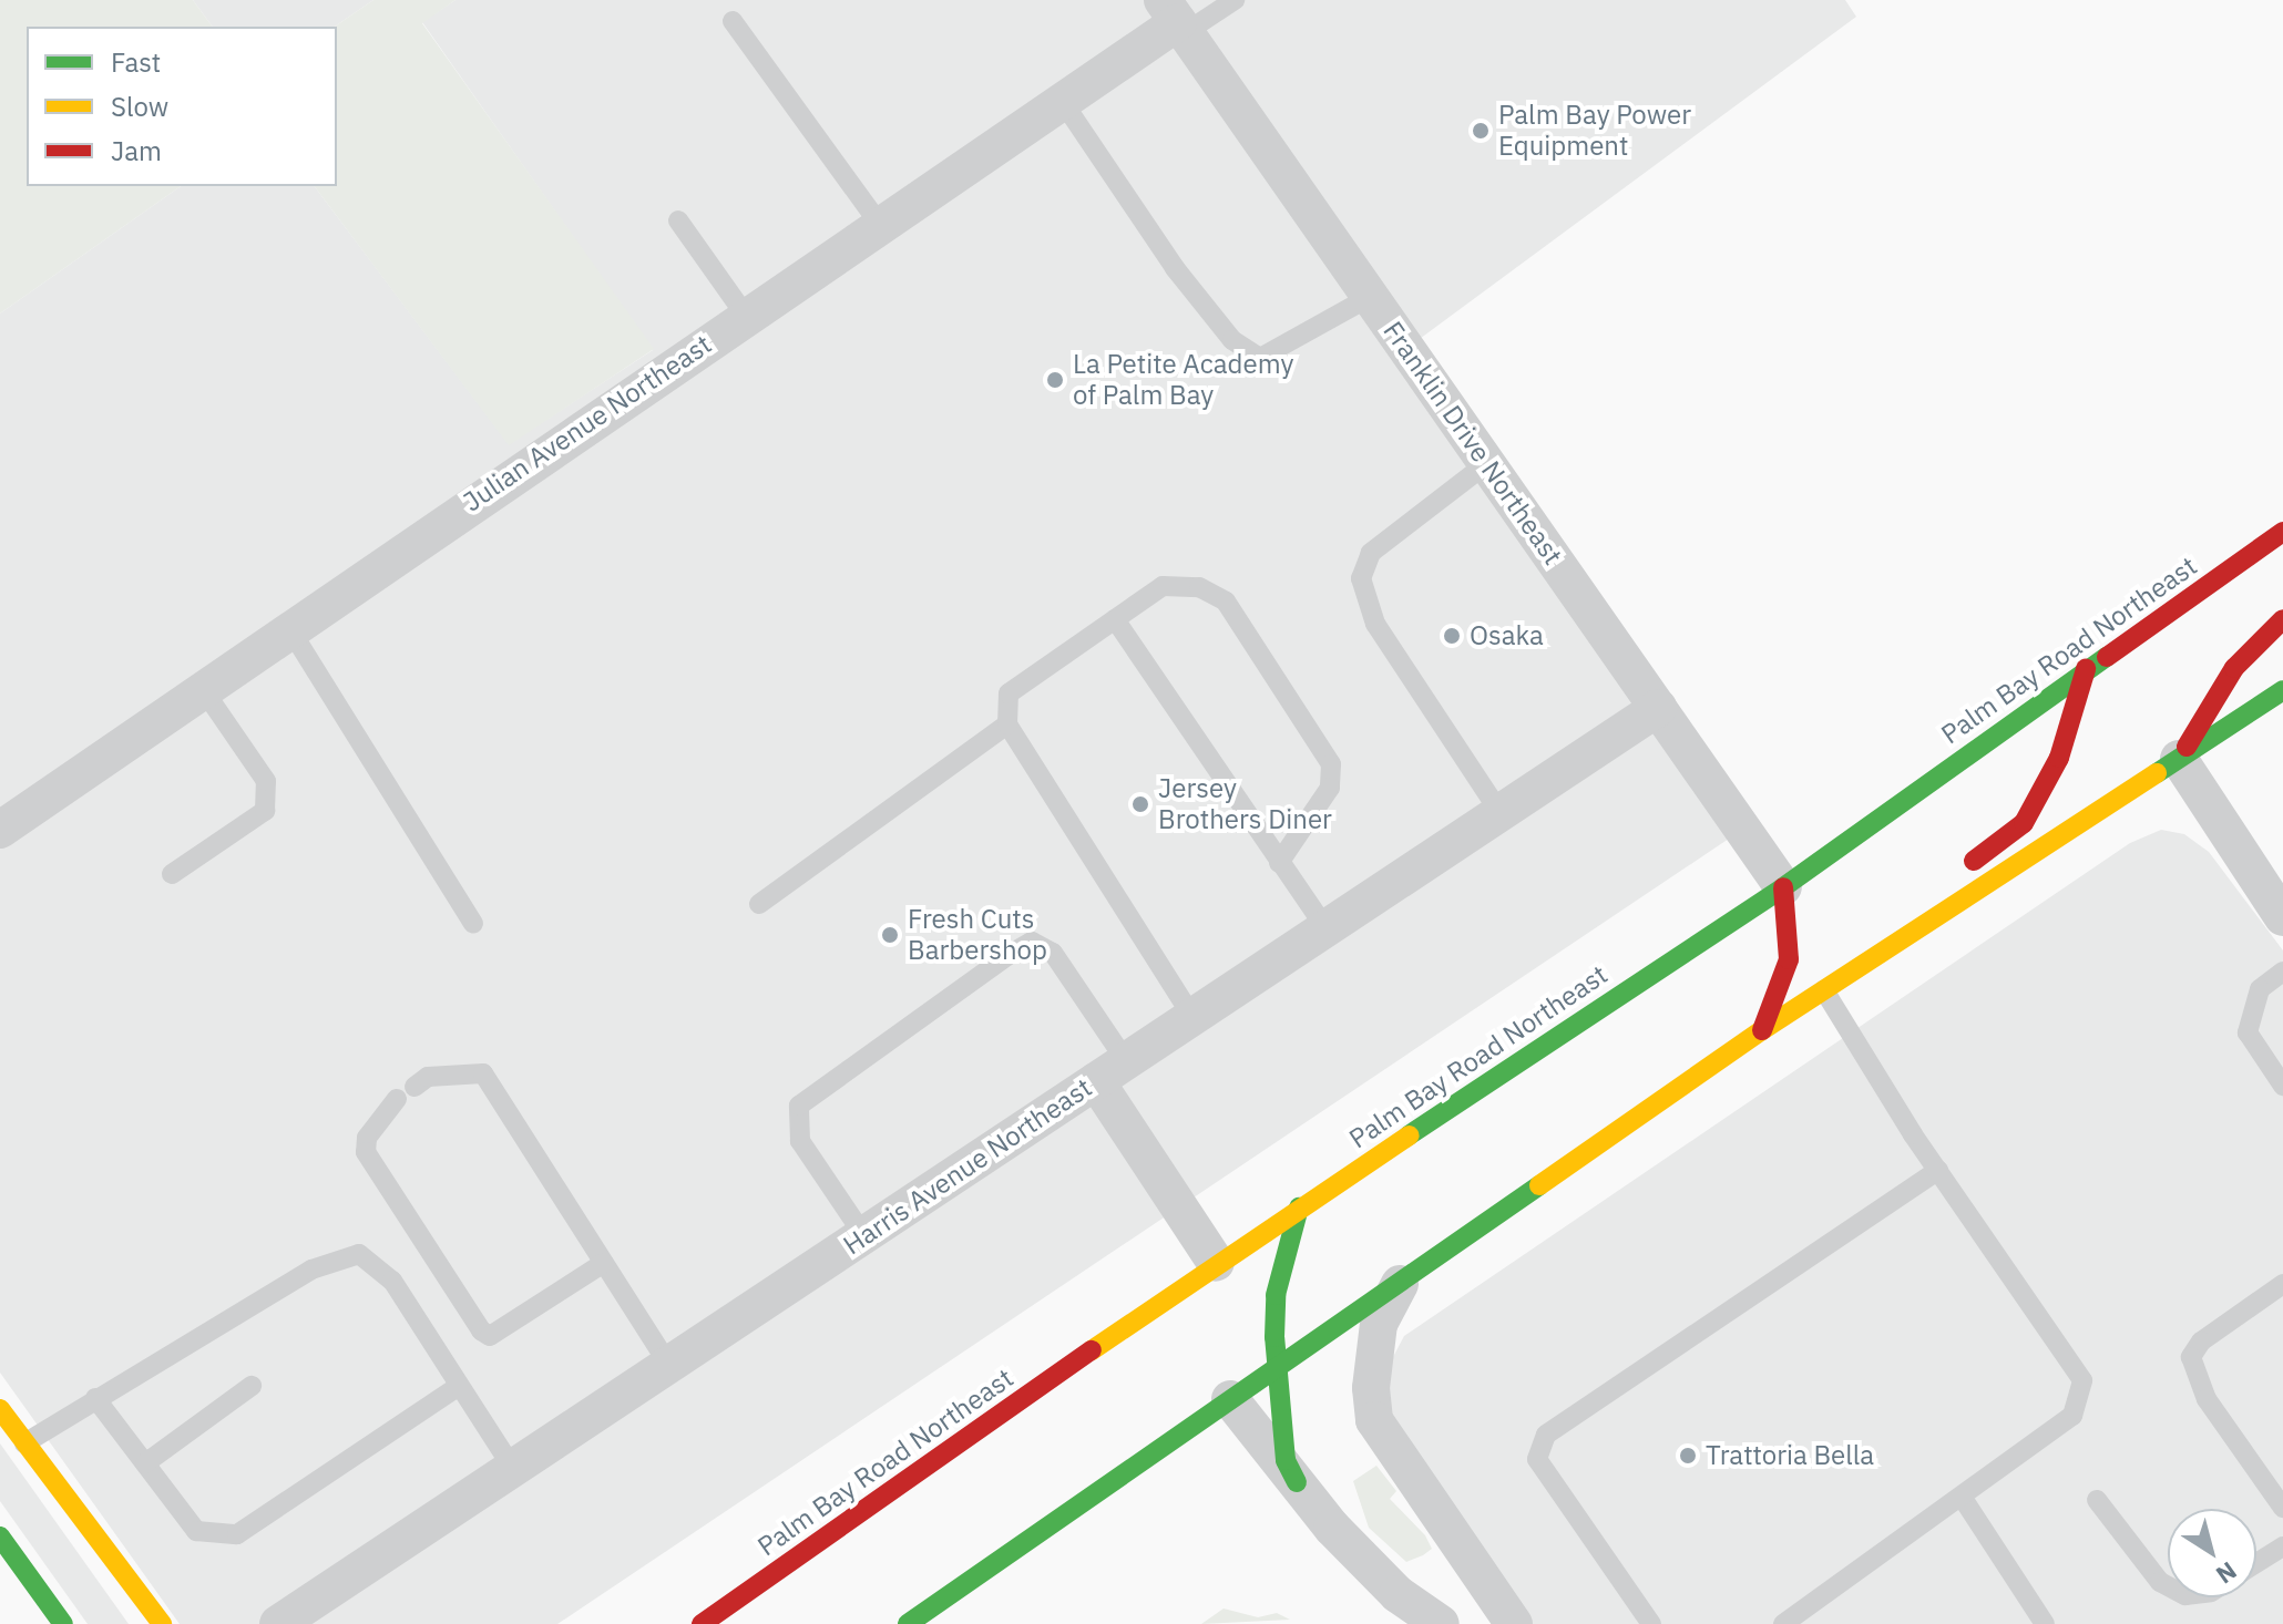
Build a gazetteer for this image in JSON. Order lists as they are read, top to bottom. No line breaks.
{"streets":{"main road":["Palm Bay Road Northeast"],"street":["Julian Avenue Northeast","Franklin Drive Northeast","Harris Avenue Northeast"]},"crossings":[["Julian Avenue Northeast","Franklin Drive Northeast"],["Franklin Drive Northeast","Palm Bay Road Northeast"],["Franklin Drive Northeast","Harris Avenue Northeast"]],"places":["Palm Bay Power Equipment","La Petite Academy of Palm Bay","Osaka","Jersey Brothers Diner","Fresh Cuts Barbershop","Trattoria Bella"],"legend":["Fast","Slow","Jam"],"north":"bottom right"}
